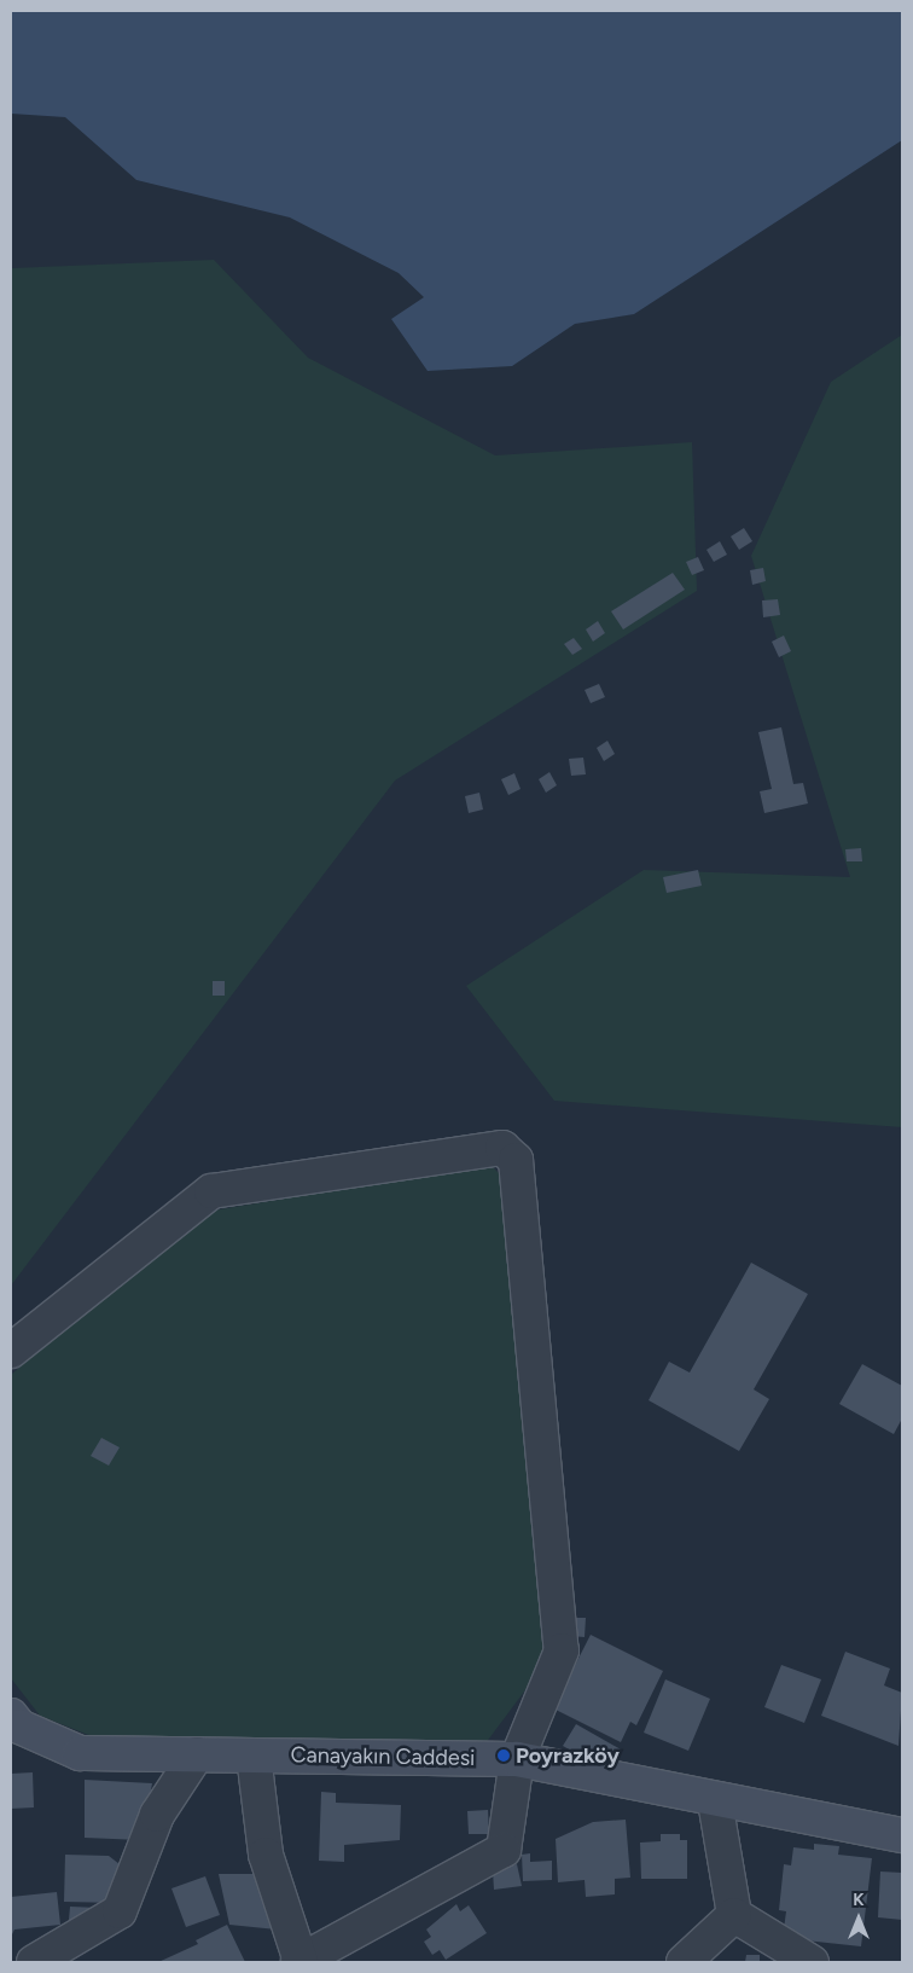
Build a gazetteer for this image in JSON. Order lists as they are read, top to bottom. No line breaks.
{"streets":{"street":["Canayakın Caddesi"]},"places":["Poyrazköy"],"north":"top"}
